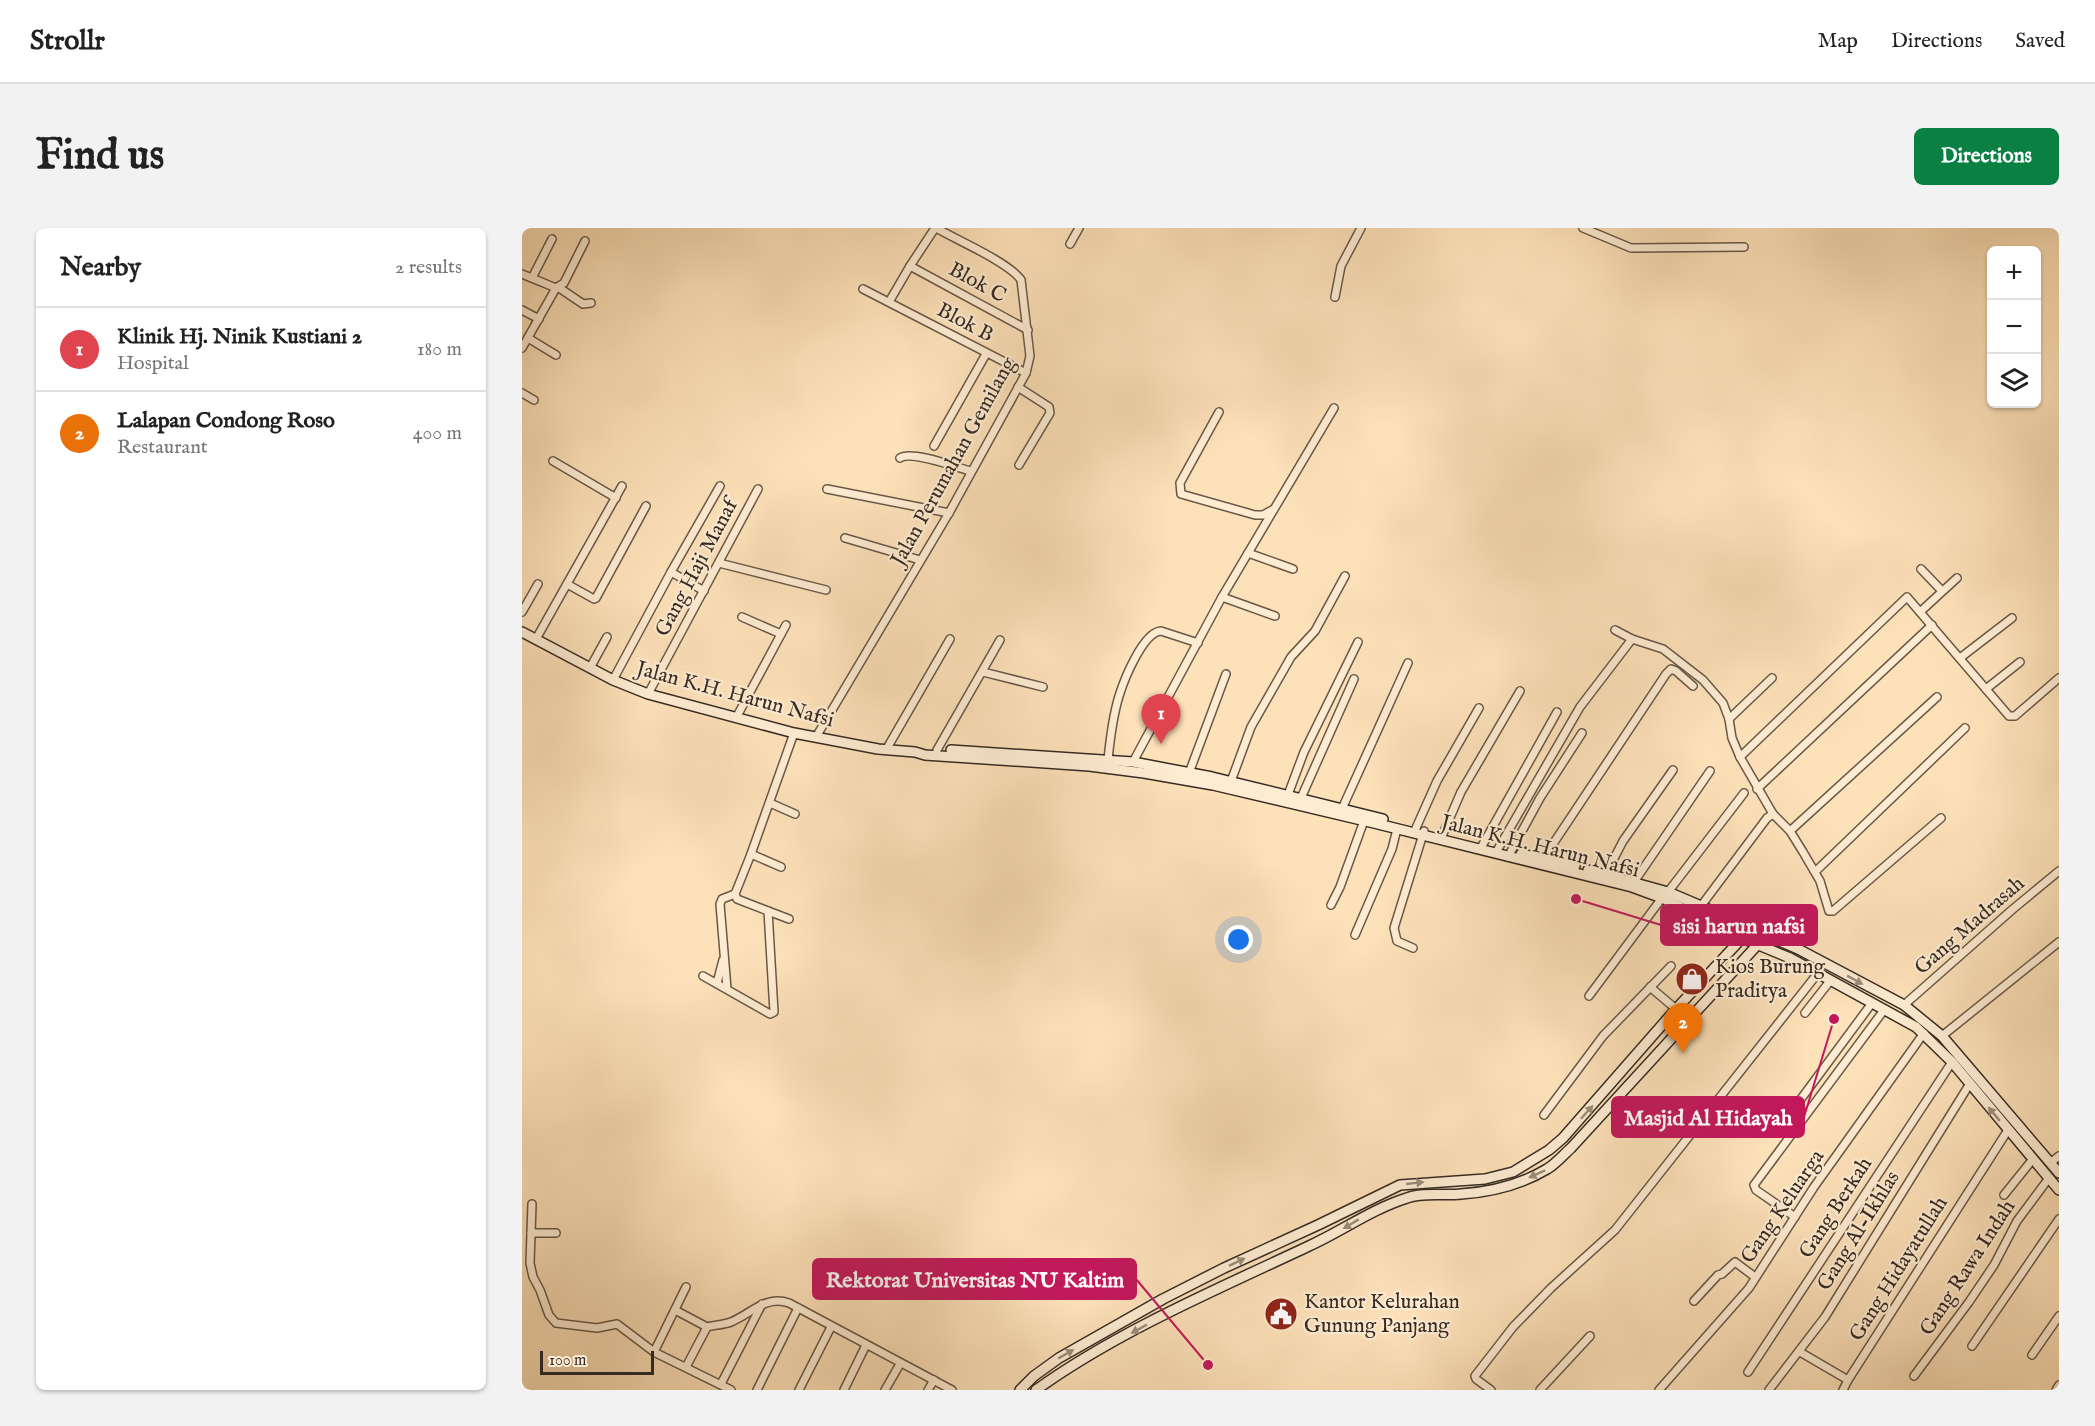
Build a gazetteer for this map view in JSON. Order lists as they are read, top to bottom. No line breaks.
{"streets":{"main road":["Jalan K.H. Harun Nafsi"],"street":["Blok C","Blok B","Jalan Perumahan Gemilang","Gang Haji Manaf","Gang Madrasah","Gang Keluarga","Gang Berkah","Gang Al-Ikhlas","Gang Rawa Indah","Gang Hidayatullah"]},"crossings":[["Blok C","Jalan Perumahan Gemilang"],["Blok B","Jalan Perumahan Gemilang"],["Jalan Perumahan Gemilang","Jalan K.H. Harun Nafsi"],["Gang Haji Manaf","Jalan K.H. Harun Nafsi"],["Jalan K.H. Harun Nafsi","Gang Madrasah"],["Jalan K.H. Harun Nafsi","Gang Keluarga"],["Jalan K.H. Harun Nafsi","Gang Berkah"],["Jalan K.H. Harun Nafsi","Gang Al-Ikhlas"],["Jalan K.H. Harun Nafsi","Gang Rawa Indah"],["Jalan K.H. Harun Nafsi","Gang Hidayatullah"]],"places":{"other":["sisi harun nafsi","Masjid Al Hidayah","Rektorat Universitas NU Kaltim"],"shop":["Kios Burung Praditya"],"public building":["Kantor Kelurahan Gunung Panjang"]},"scale_bar":"100 m","page":{"header":"Strollr","nav":["Map","Directions","Saved"],"buttons":"Directions","title":"Find us","heading":["Nearby","2 results"],"map_buttons":["+","−"],"list":[{"mark":"1","name":"Klinik Hj. Ninik Kustiani 2","note":"Hospital","value":"180 m"},{"mark":"2","name":"Lalapan Condong Roso","note":"Restaurant","value":"400 m"}],"pins":["1","2"],"scale":"100 m"}}
